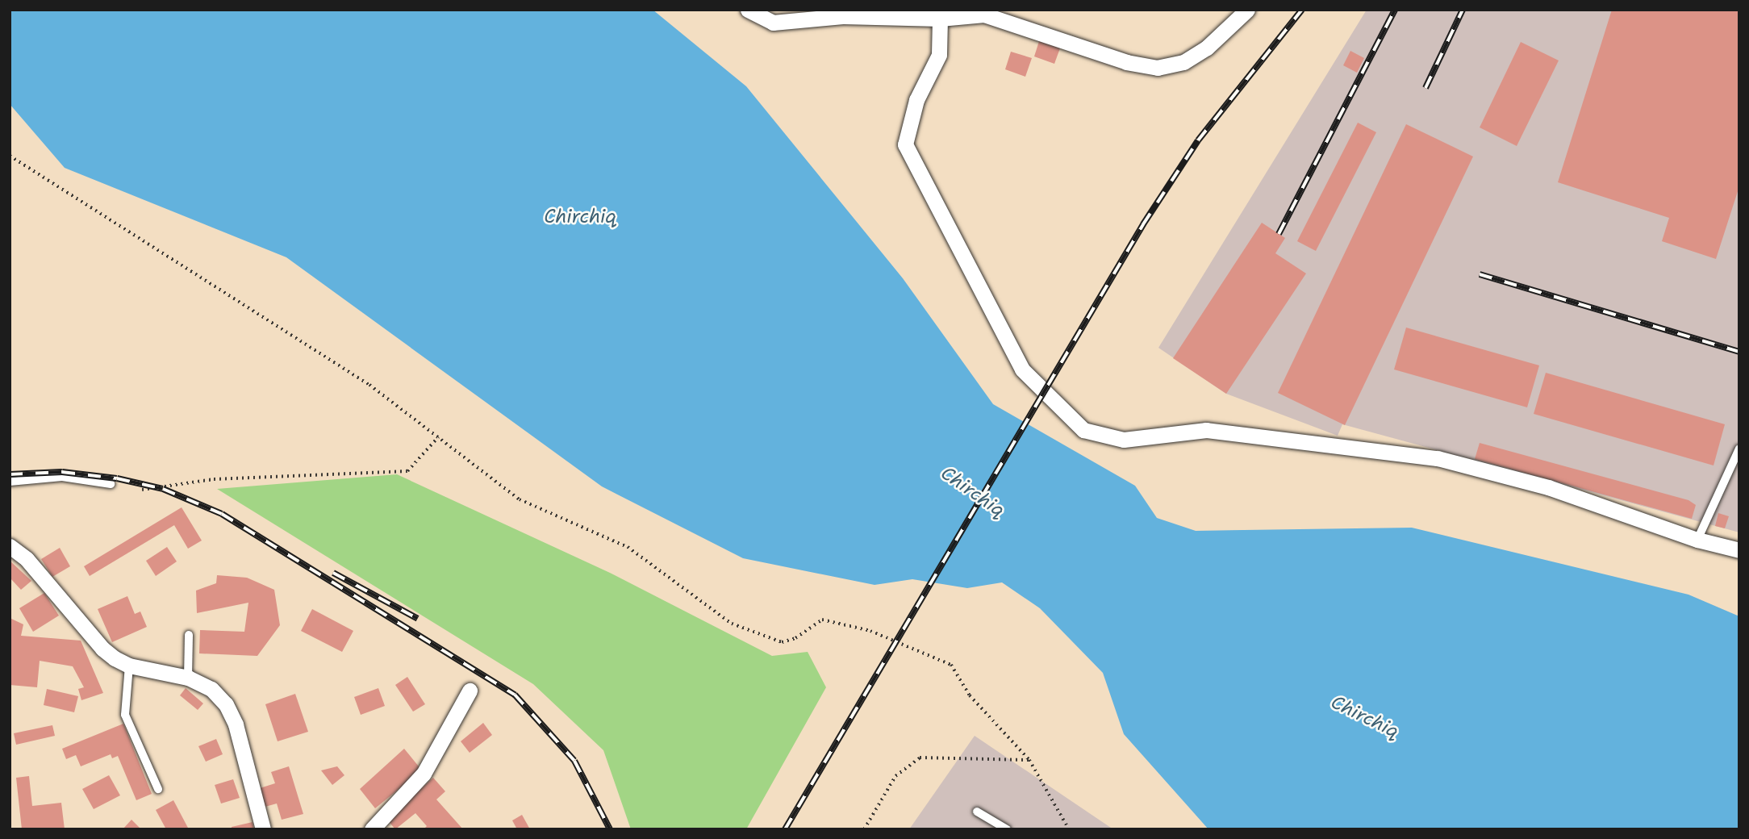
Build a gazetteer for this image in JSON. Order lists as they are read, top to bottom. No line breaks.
{"water":["Chirchiq"]}
